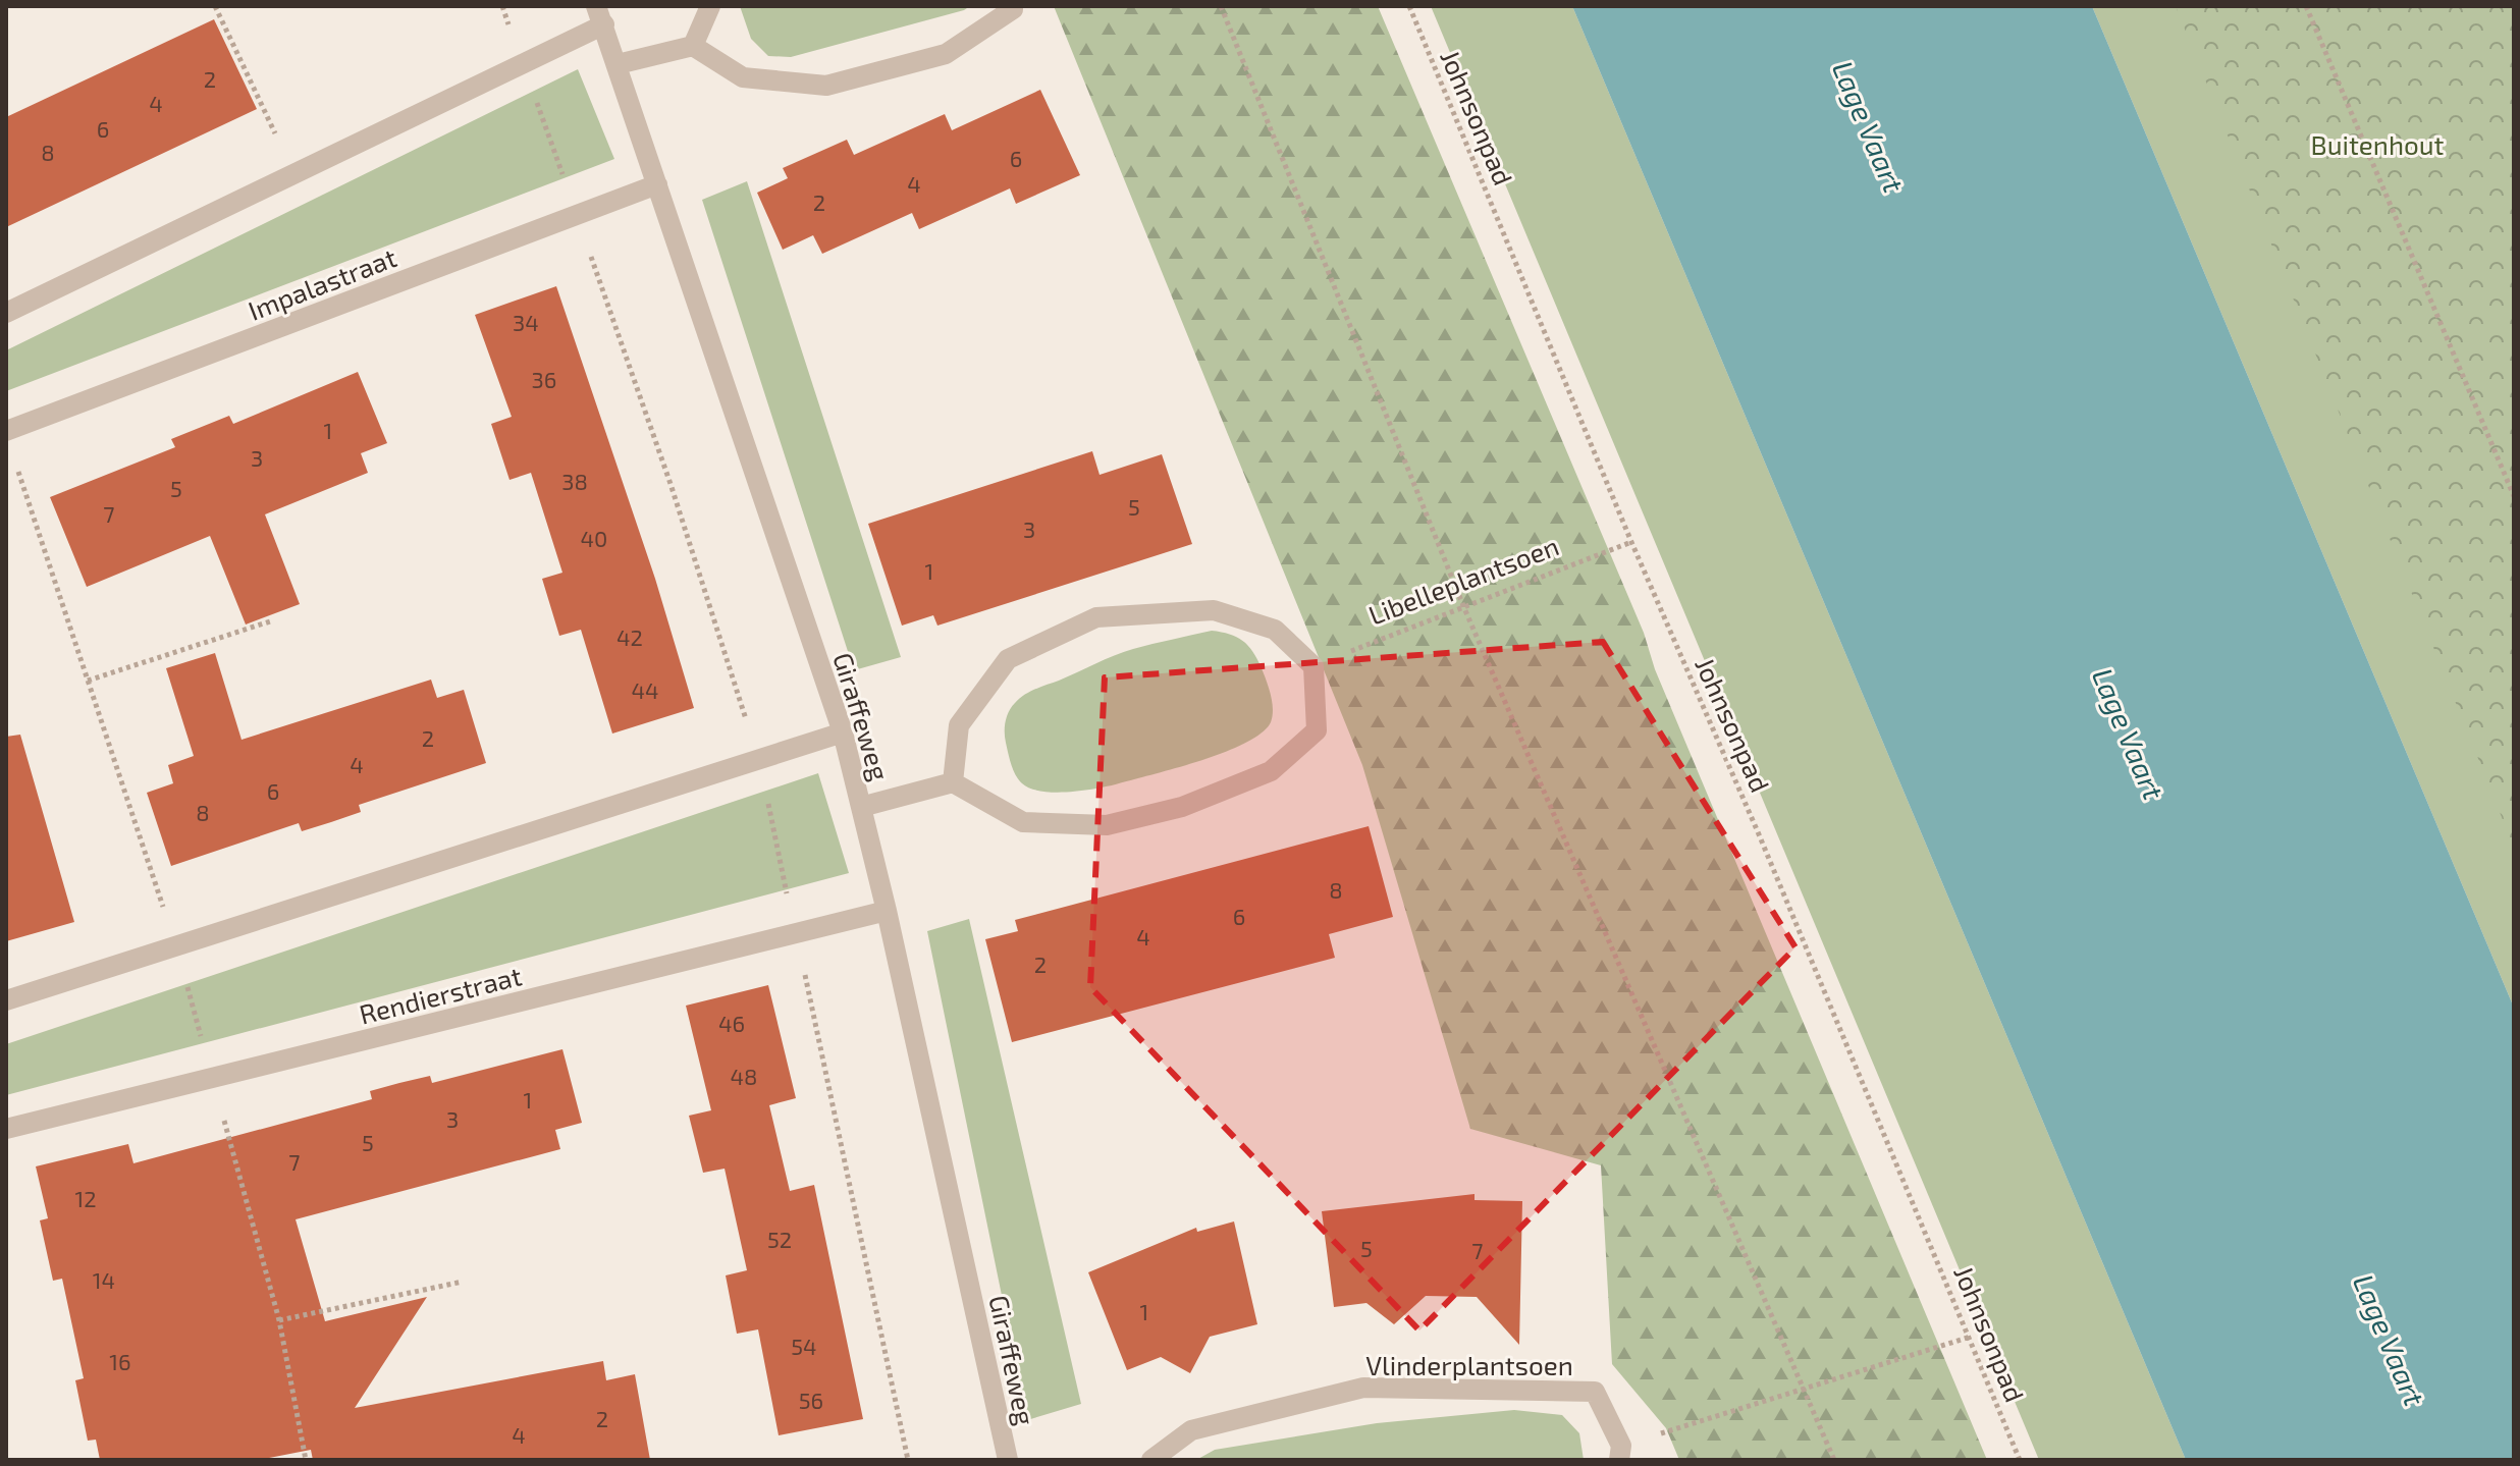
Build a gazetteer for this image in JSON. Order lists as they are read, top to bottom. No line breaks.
{"streets":{"street":["Impalastraat","Giraffeweg","Rendierstraat","Vlinderplantsoen"],"path":["Johnsonpad","Libelleplantsoen"]},"crossings":[["Johnsonpad","Libelleplantsoen"],["Impalastraat","Giraffeweg"],["Giraffeweg","Rendierstraat"]],"water":["Lage Vaart"],"parks":["Buitenhout"],"house_numbers":["2","4","6","8","6","4","2","34","36","1","3","38","5","5","7","3","40","1","42","44","2","4","6","8","8","6","4","2","46","48","1","3","5","7","12","52","5","7","14","1","54","16","56","2","4"]}
